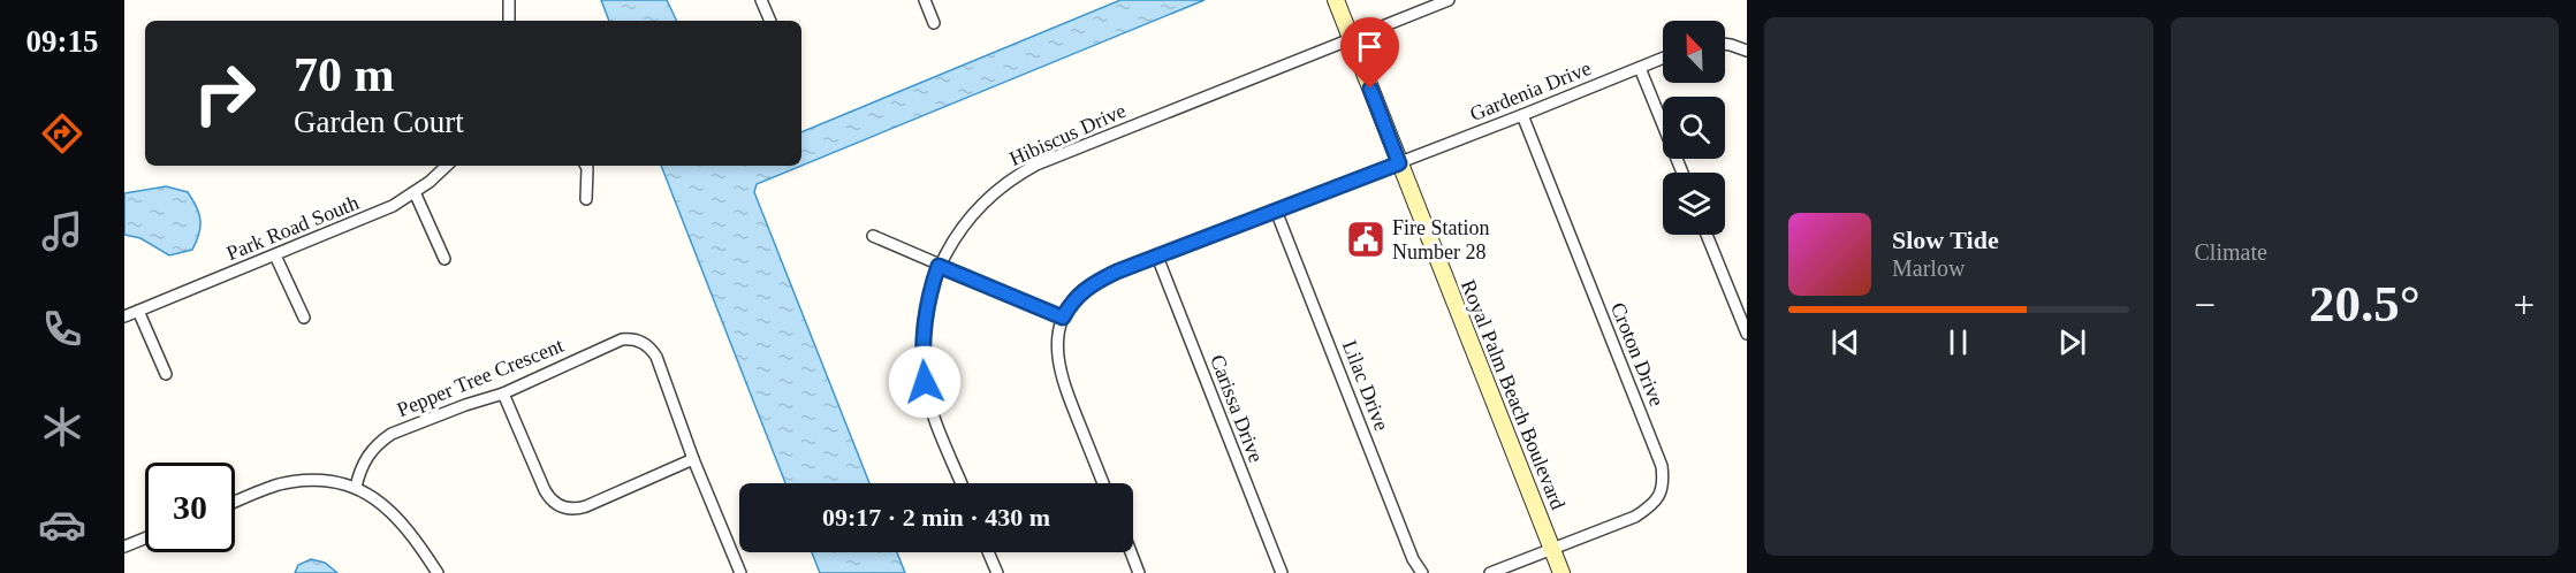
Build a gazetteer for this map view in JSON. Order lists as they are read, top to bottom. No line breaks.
{"streets":{"street":["Gardenia Drive","Hibiscus Drive","Park Road South","Croton Drive","Pepper Tree Crescent","Lilac Drive","Royal Palm Beach Boulevard","Carissa Drive"]},"crossings":[["Gardenia Drive","Croton Drive"],["Gardenia Drive","Lilac Drive"],["Gardenia Drive","Royal Palm Beach Boulevard"],["Gardenia Drive","Carissa Drive"],["Hibiscus Drive","Royal Palm Beach Boulevard"],["Croton Drive","Royal Palm Beach Boulevard"]],"places":{"public building":["Fire Station Number 28"]},"north":"top left","page":{"tabs":"09:15","tile":"Climate","turn":["70 m","Garden Court"],"song":["Slow Tide","Marlow"],"heat":["−","20.5°","+"],"limit":"30","trip":"09:17 · 2 min · 430 m"}}
